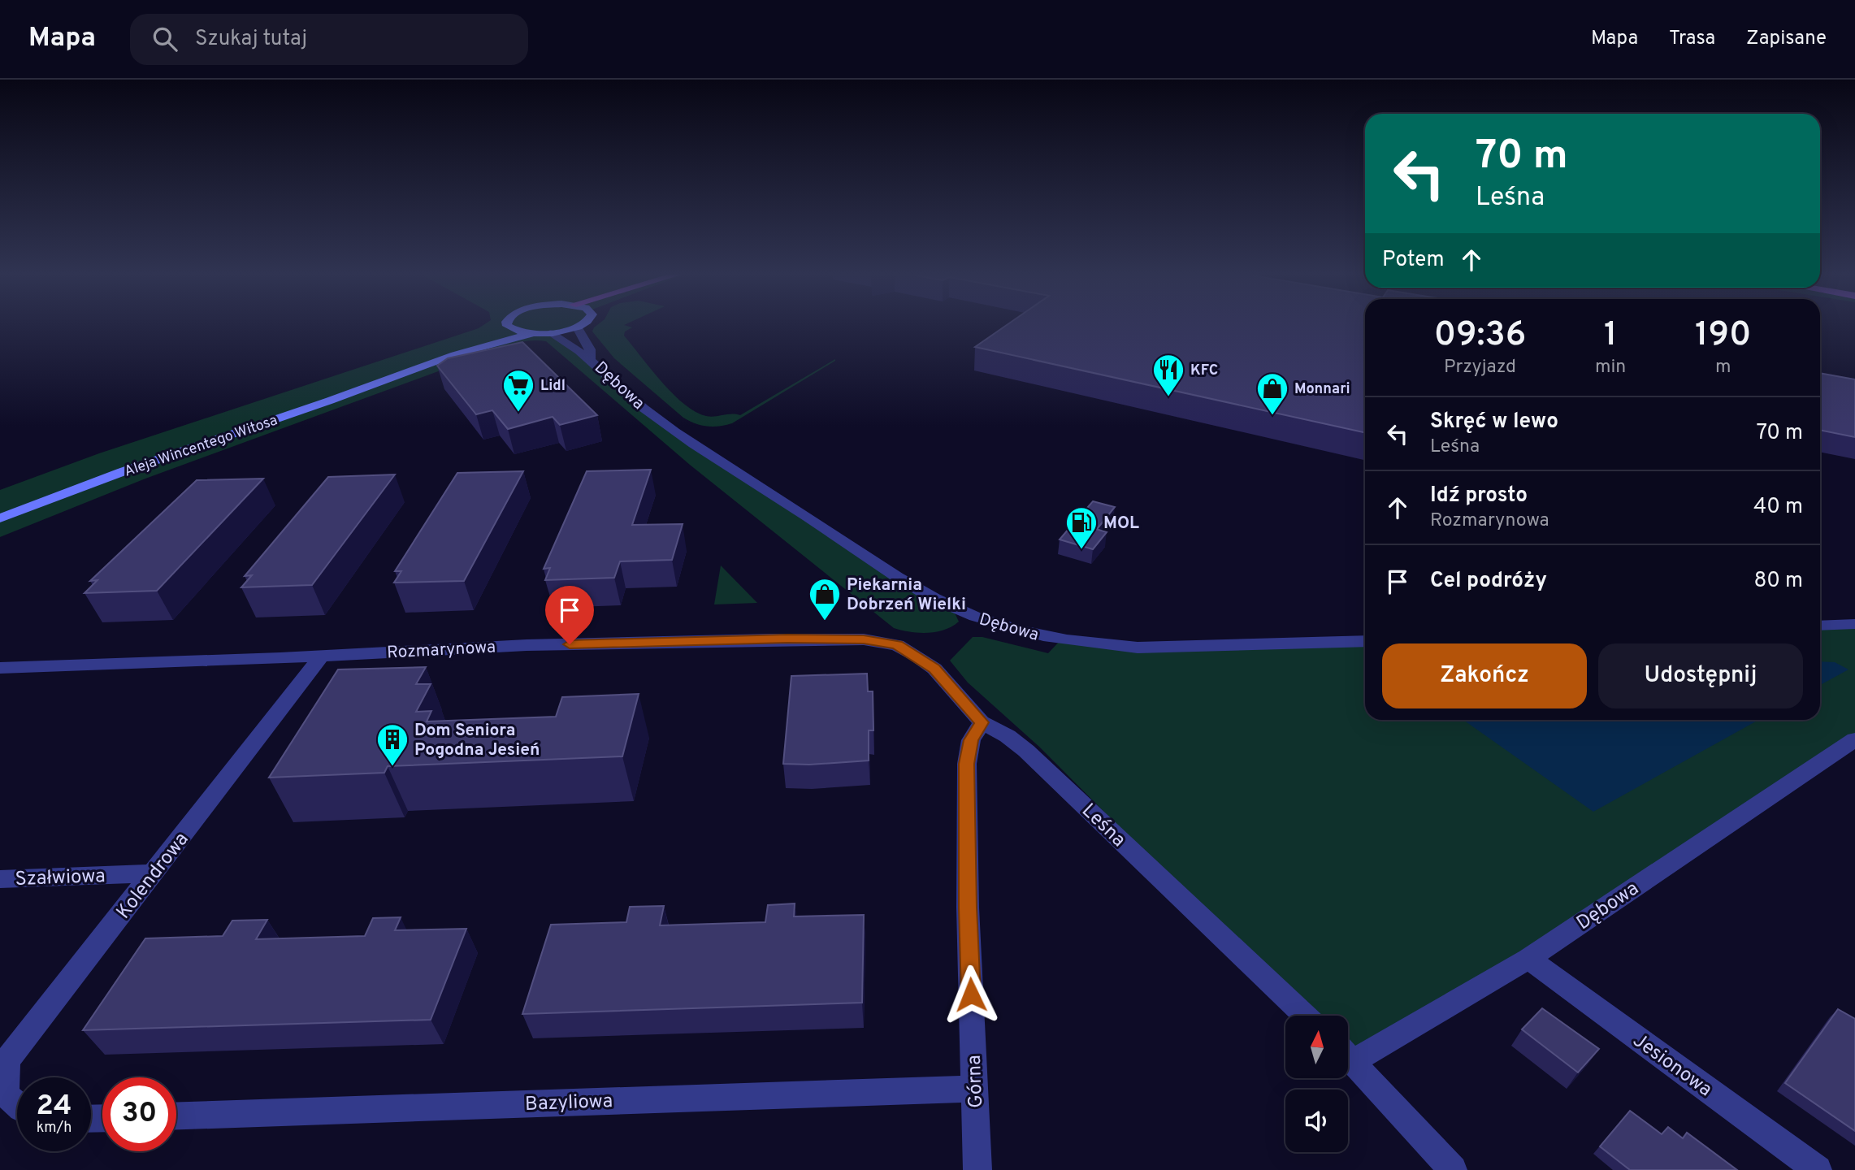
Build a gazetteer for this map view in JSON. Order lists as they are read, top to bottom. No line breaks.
{"streets":{"street":["Dębowa","Aleja Wincentego Witosa","Rozmarynowa","Leśna","Kolendrowa","Szałwiowa","Jesionowa","Górna","Bazyliowa"]},"crossings":[["Dębowa","Jesionowa"],["Rozmarynowa","Leśna"],["Rozmarynowa","Kolendrowa"],["Leśna","Górna"],["Kolendrowa","Szałwiowa"],["Górna","Bazyliowa"]],"places":{"restaurant":["KFC"],"supermarket":["Lidl"],"shop":["Monnari","Piekarnia Dobrzeń Wielki"],"fuel station":["MOL"],"building":["Dom Seniora Pogodna Jesień"]},"north":"top","page":{"header":"Mapa","search":"Szukaj tutaj","nav":["Mapa","Trasa","Zapisane"],"turn":["70 m","Leśna"],"then":"Potem","eta":["09:36","Przyjazd","1","min","190","m"],"list":[{"name":"Skręć w lewo","note":"Leśna","value":"70 m"},{"name":"Idź prosto","note":"Rozmarynowa","value":"40 m"},{"name":"Cel podróży","value":"80 m"}],"buttons":["Zakończ","Udostępnij"],"speed":"24 km/h","limit":"30"}}
